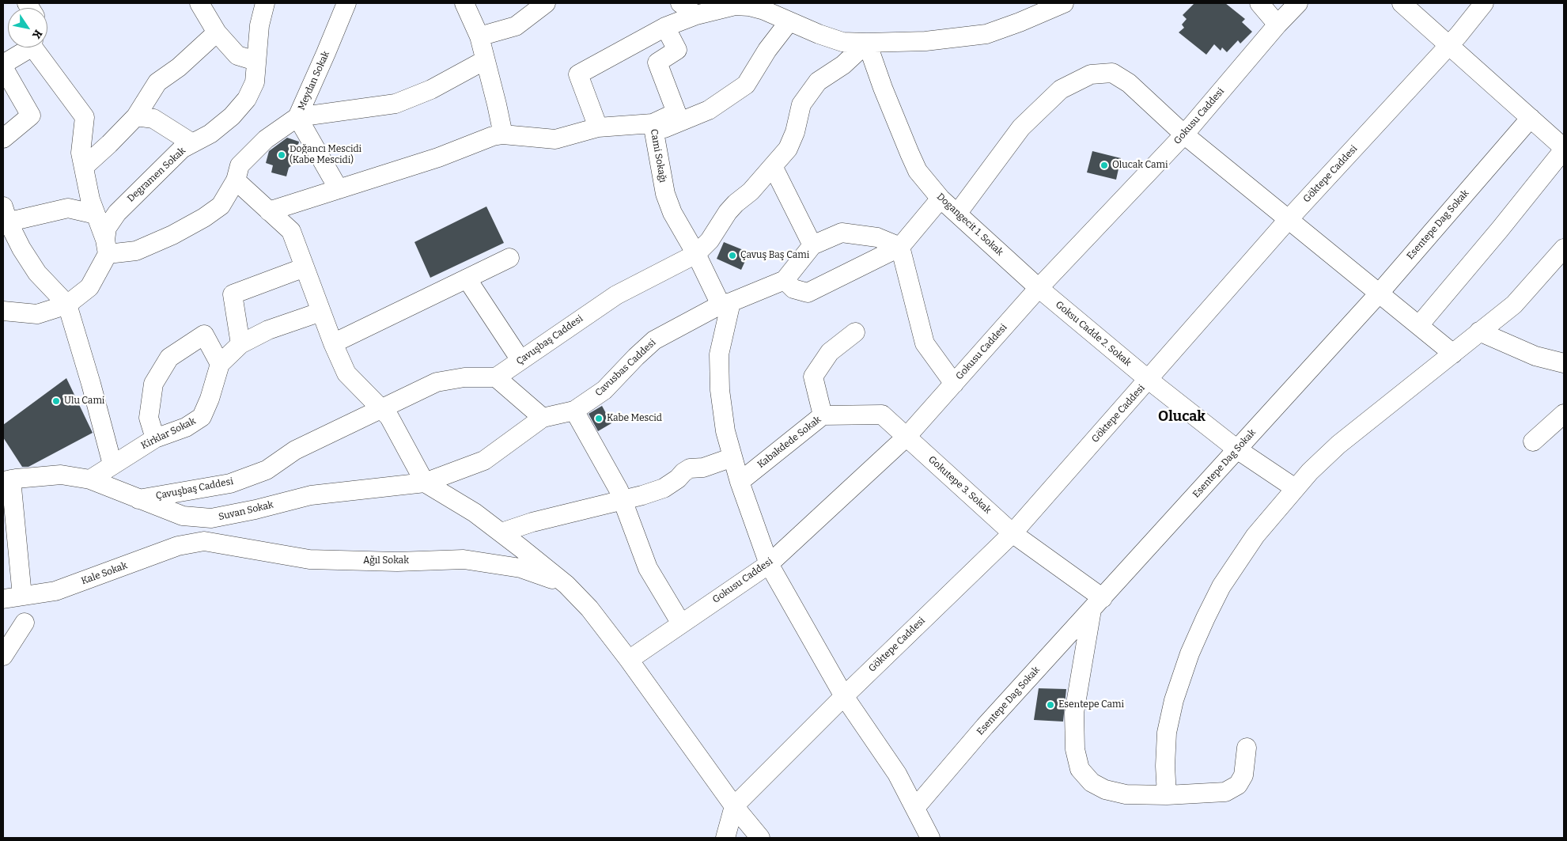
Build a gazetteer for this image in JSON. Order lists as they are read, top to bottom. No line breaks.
{"streets":{"street":["Meydan Sokak","Gokusu Caddesi","Cami Sokağı","Göktepe Caddesi","Degramen Sokak","Dogangecit 1. Sokak","Esentepe Dag Sokak","Goksu Cadde 2. Sokak","Çavuşbaş Caddesi","Cavusbas Caddesi","Kirklar Sokak","Kabakdede Sokak","Gokutepe 3. Sokak","Suvan Sokak","Ağıl Sokak","Kale Sokak"]},"crossings":[["Meydan Sokak","Degramen Sokak"],["Gokusu Caddesi","Dogangecit 1. Sokak"],["Gokusu Caddesi","Goksu Cadde 2. Sokak"],["Gokusu Caddesi","Kabakdede Sokak"],["Gokusu Caddesi","Gokutepe 3. Sokak"],["Cami Sokağı","Çavuşbaş Caddesi"],["Cami Sokağı","Cavusbas Caddesi"],["Göktepe Caddesi","Goksu Cadde 2. Sokak"],["Göktepe Caddesi","Gokutepe 3. Sokak"],["Dogangecit 1. Sokak","Goksu Cadde 2. Sokak"],["Dogangecit 1. Sokak","Çavuşbaş Caddesi"],["Esentepe Dag Sokak","Goksu Cadde 2. Sokak"],["Esentepe Dag Sokak","Gokutepe 3. Sokak"],["Çavuşbaş Caddesi","Suvan Sokak"],["Cavusbas Caddesi","Suvan Sokak"],["Kirklar Sokak","Suvan Sokak"],["Kabakdede Sokak","Gokutepe 3. Sokak"],["Ağıl Sokak","Kale Sokak"]],"districts":["Olucak"],"places":["Doğancı Mescidi (Kabe Mescidi)","Olucak Cami","Çavuş Baş Cami","Ulu Cami","Kabe Mescid","Esentepe Cami"],"north":"bottom right"}
